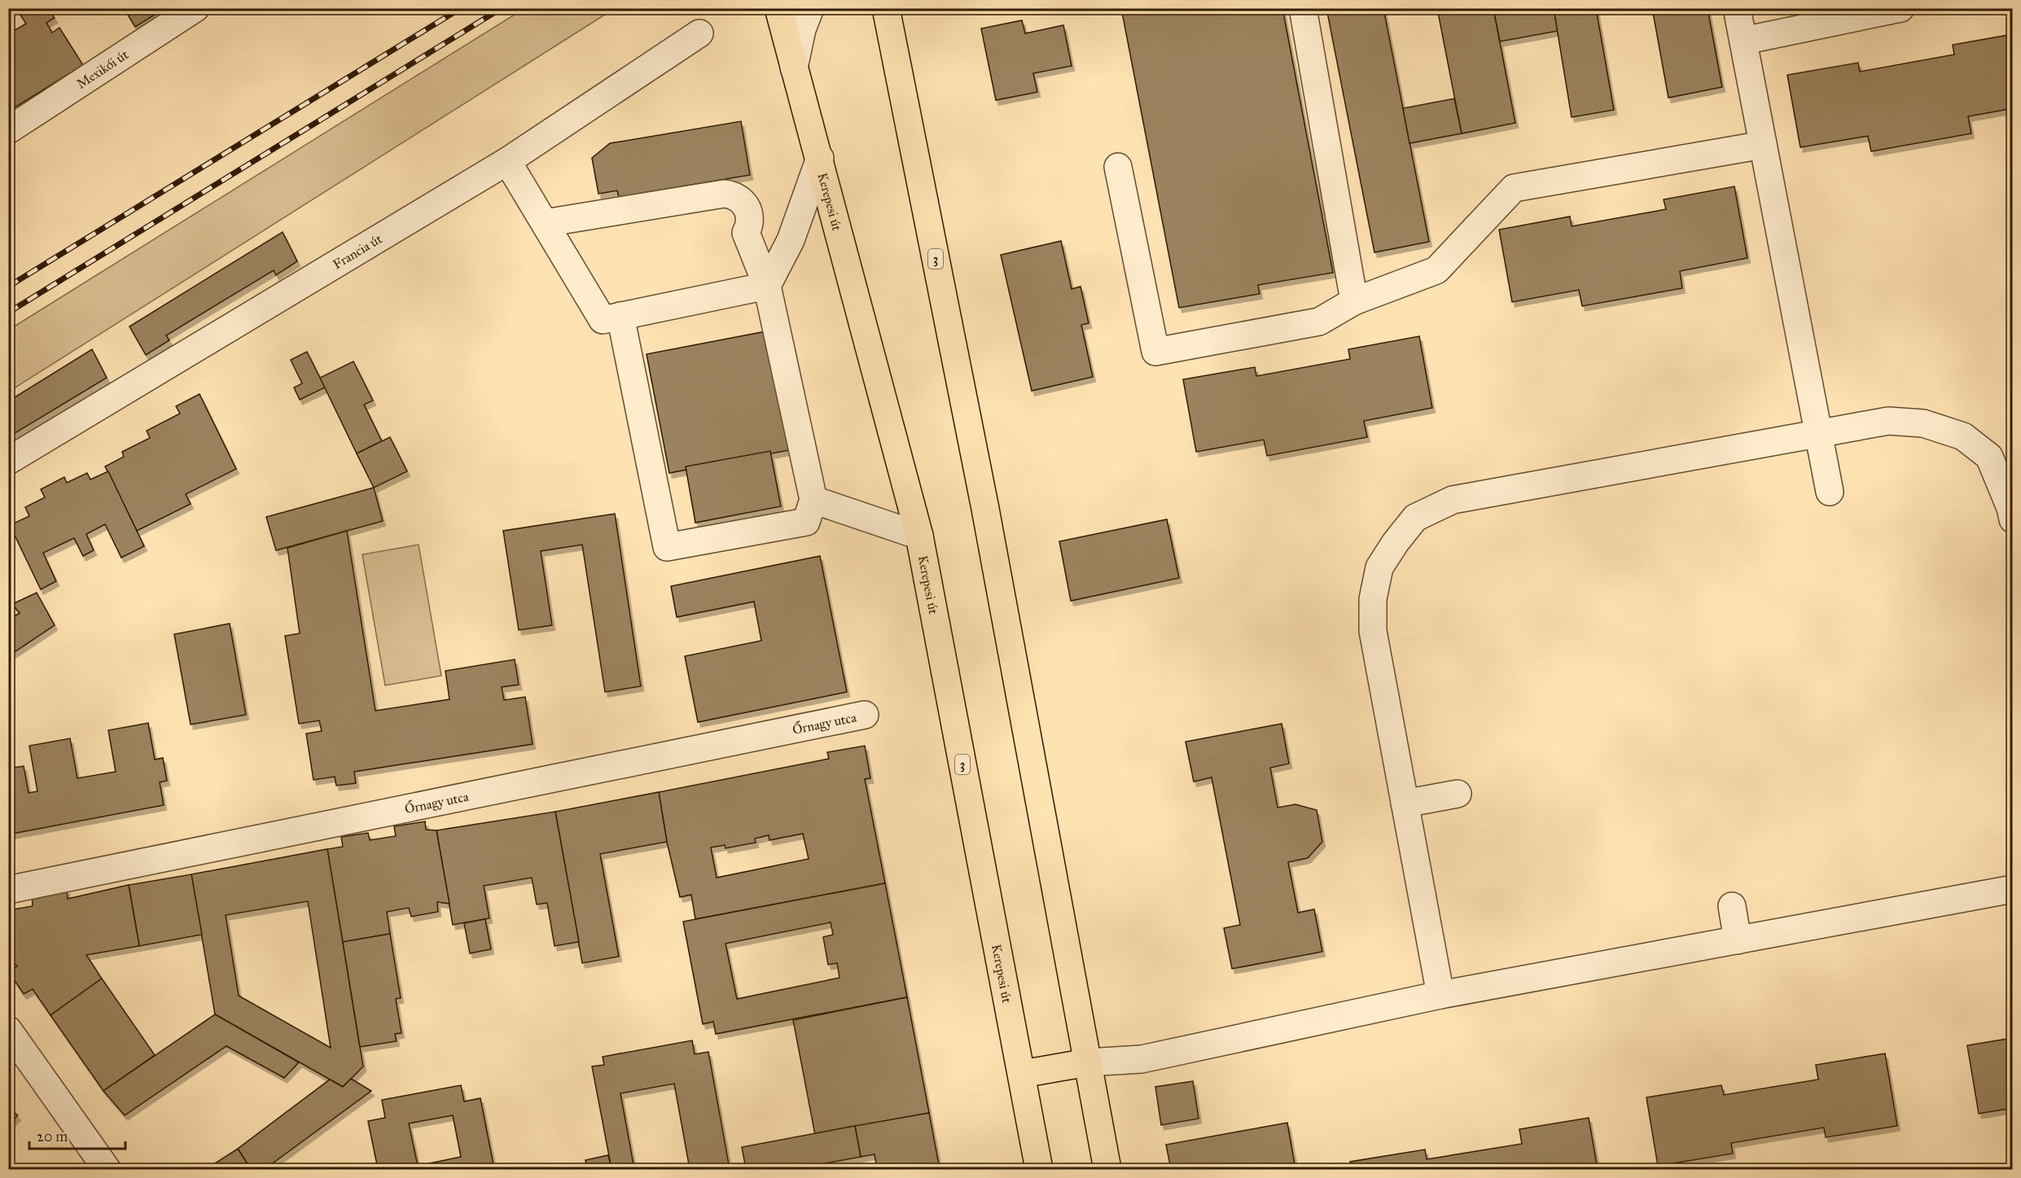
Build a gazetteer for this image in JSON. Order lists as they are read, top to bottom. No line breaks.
{"streets":{"main road":["Kerepesi út","3"],"street":["Mexikói út","Francia út","Őrnagy utca"]},"scale_bar":"20 m"}
